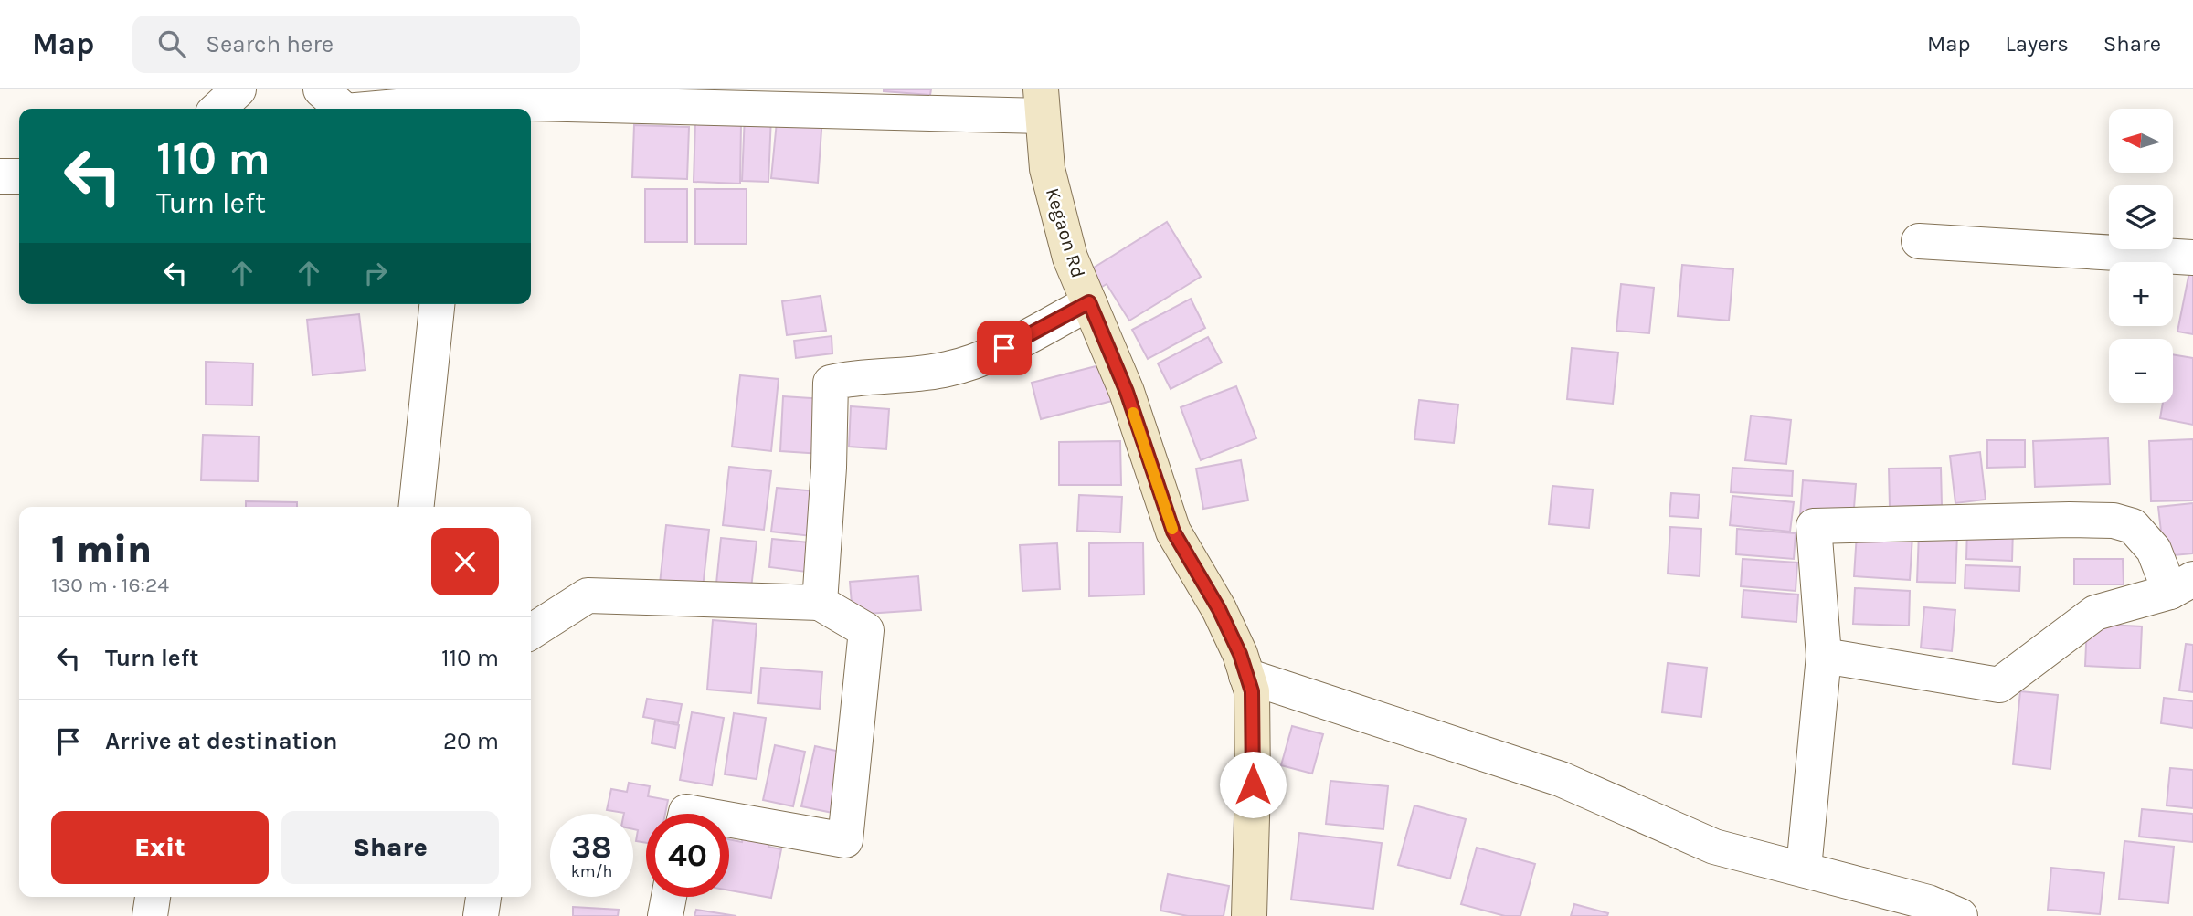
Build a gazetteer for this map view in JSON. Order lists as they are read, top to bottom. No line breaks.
{"streets":{"street":["Kegaon Rd"]},"north":"left","page":{"header":"Map","search":"Search here","nav":["Map","Layers","Share"],"map_buttons":["+","−"],"turn":["110 m","Turn left"],"heading":["1 min","130 m · 16:24"],"list":[{"name":"Turn left","value":"110 m"},{"name":"Arrive at destination","value":"20 m"}],"buttons":["Exit","Share"],"speed":"38 km/h","limit":"40"}}
